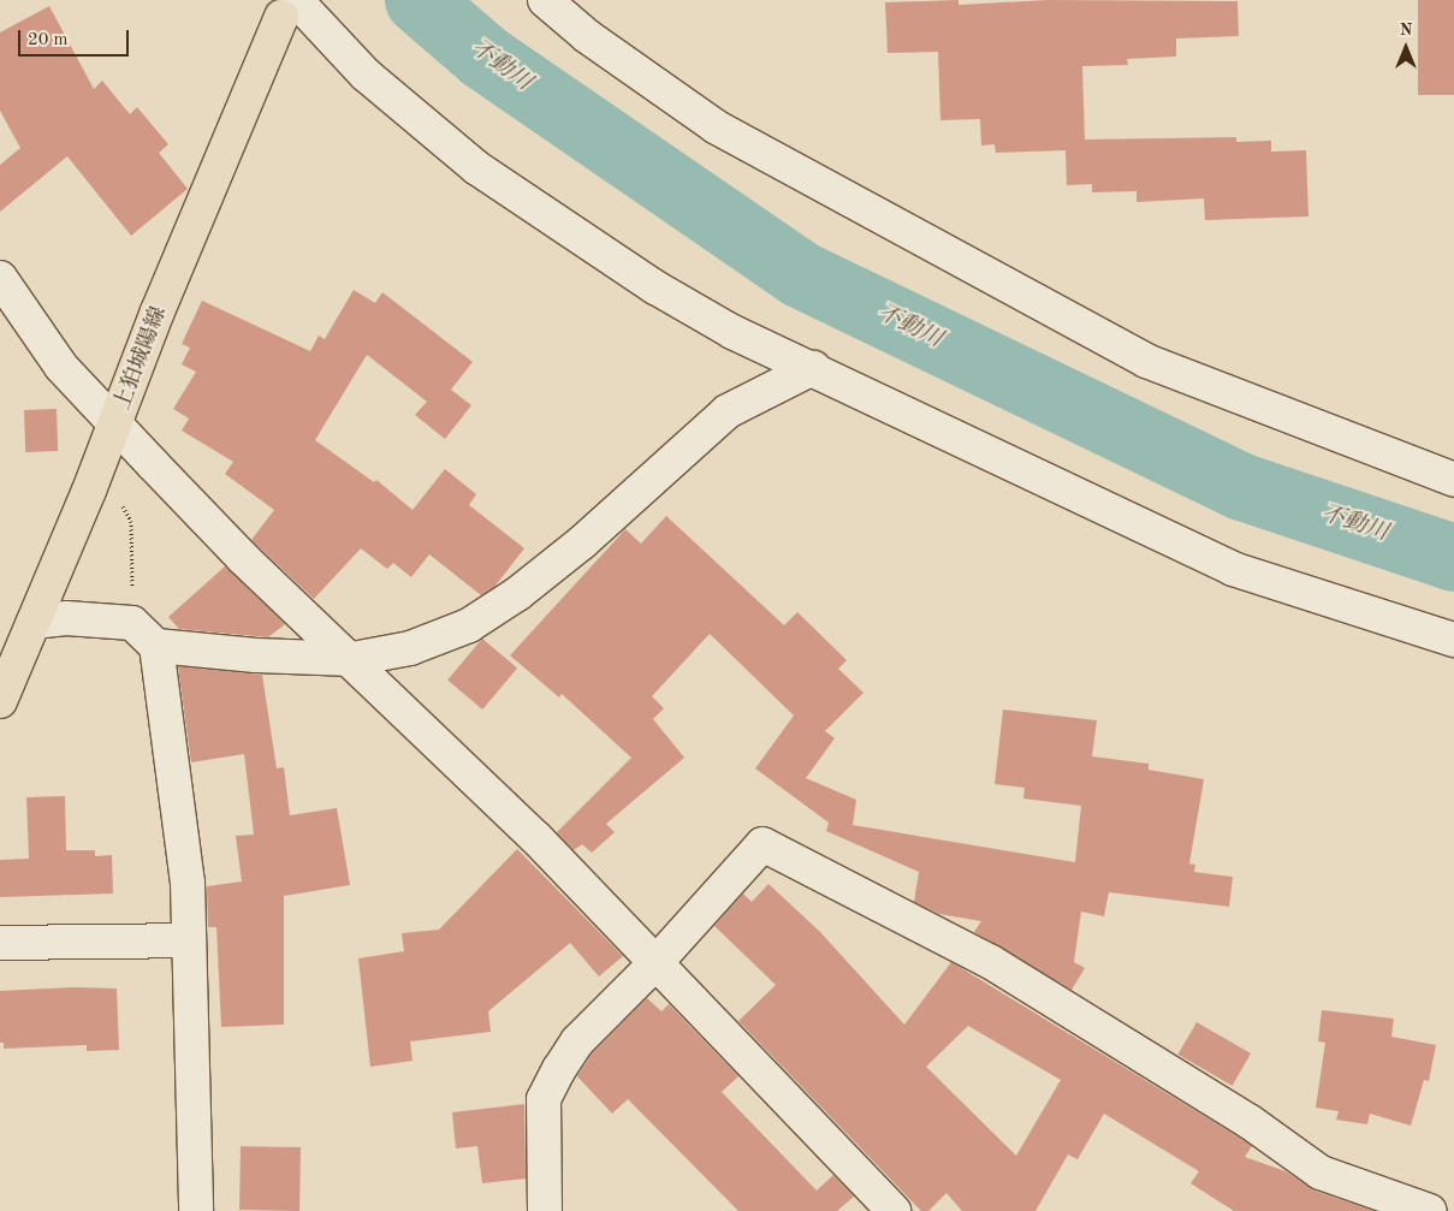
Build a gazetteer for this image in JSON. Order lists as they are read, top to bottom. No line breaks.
{"streets":{"main road":["上狛城陽線"]},"water":["不動川"],"scale_bar":"20 m","north":"top"}
